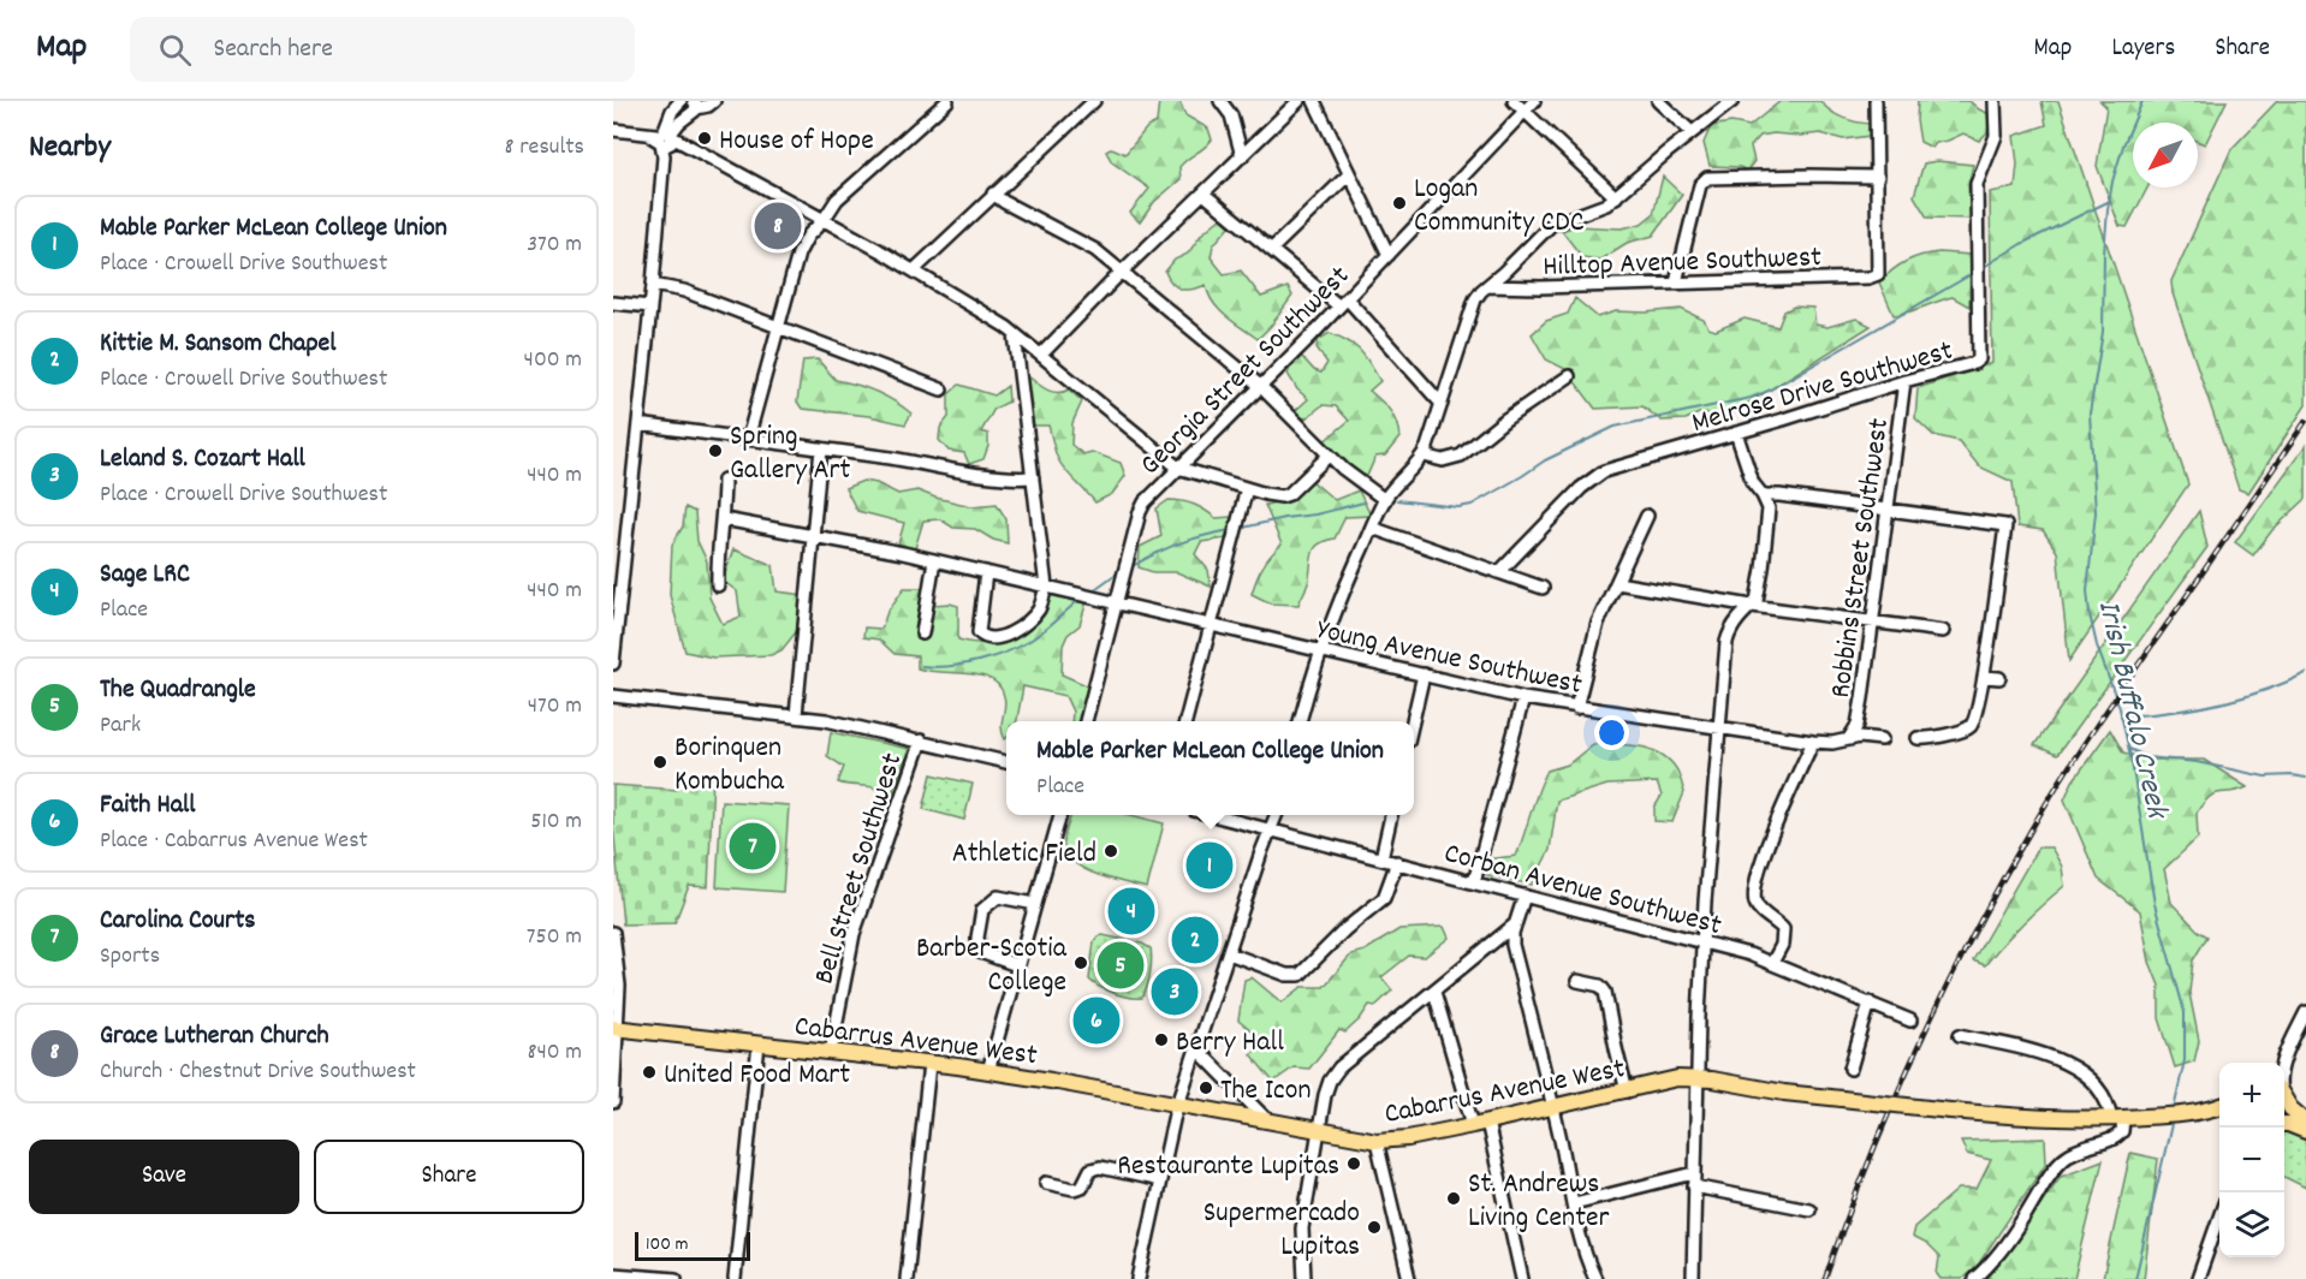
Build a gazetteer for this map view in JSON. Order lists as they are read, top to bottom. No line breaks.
{"streets":{"main road":["Cabarrus Avenue West"],"street":["Hilltop Avenue Southwest","Georgia Street Southwest","Melrose Drive Southwest","Robbins Street Southwest","Young Avenue Southwest","Bell Street Southwest","Corban Avenue Southwest"]},"crossings":[["Georgia Street Southwest","Young Avenue Southwest"],["Melrose Drive Southwest","Robbins Street Southwest"],["Robbins Street Southwest","Young Avenue Southwest"],["Bell Street Southwest","Cabarrus Avenue West"]],"water":["Irish Buffalo Creek"],"places":["House of Hope","Logan Community CDC","Spring Gallery Art","Borinquen Kombucha","Athletic Field","Barber-Scotia College","Berry Hall","United Food Mart","The Icon","Restaurante Lupitas","St. Andrews Living Center","Supermercado Lupitas"],"scale_bar":"100 m","north":"bottom left","page":{"header":"Map","search":"Search here","nav":["Map","Layers","Share"],"heading":["Nearby","8 results"],"list":[{"mark":"1","name":"Mable Parker McLean College Union","note":"Place · Crowell Drive Southwest","value":"370 m"},{"mark":"2","name":"Kittie M. Sansom Chapel","note":"Place · Crowell Drive Southwest","value":"400 m"},{"mark":"3","name":"Leland S. Cozart Hall","note":"Place · Crowell Drive Southwest","value":"440 m"},{"mark":"4","name":"Sage LRC","note":"Place","value":"440 m"},{"mark":"5","name":"The Quadrangle","note":"Park","value":"470 m"},{"mark":"6","name":"Faith Hall","note":"Place · Cabarrus Avenue West","value":"510 m"},{"mark":"7","name":"Carolina Courts","note":"Sports","value":"750 m"},{"mark":"8","name":"Grace Lutheran Church","note":"Church · Chestnut Drive Southwest","value":"840 m"}],"pins":["8","7","1","4","2","5","3","6"],"popup":["Mable Parker McLean College Union","Place"],"map_buttons":["+","−"],"buttons":["Save","Share"],"scale":"100 m"}}
